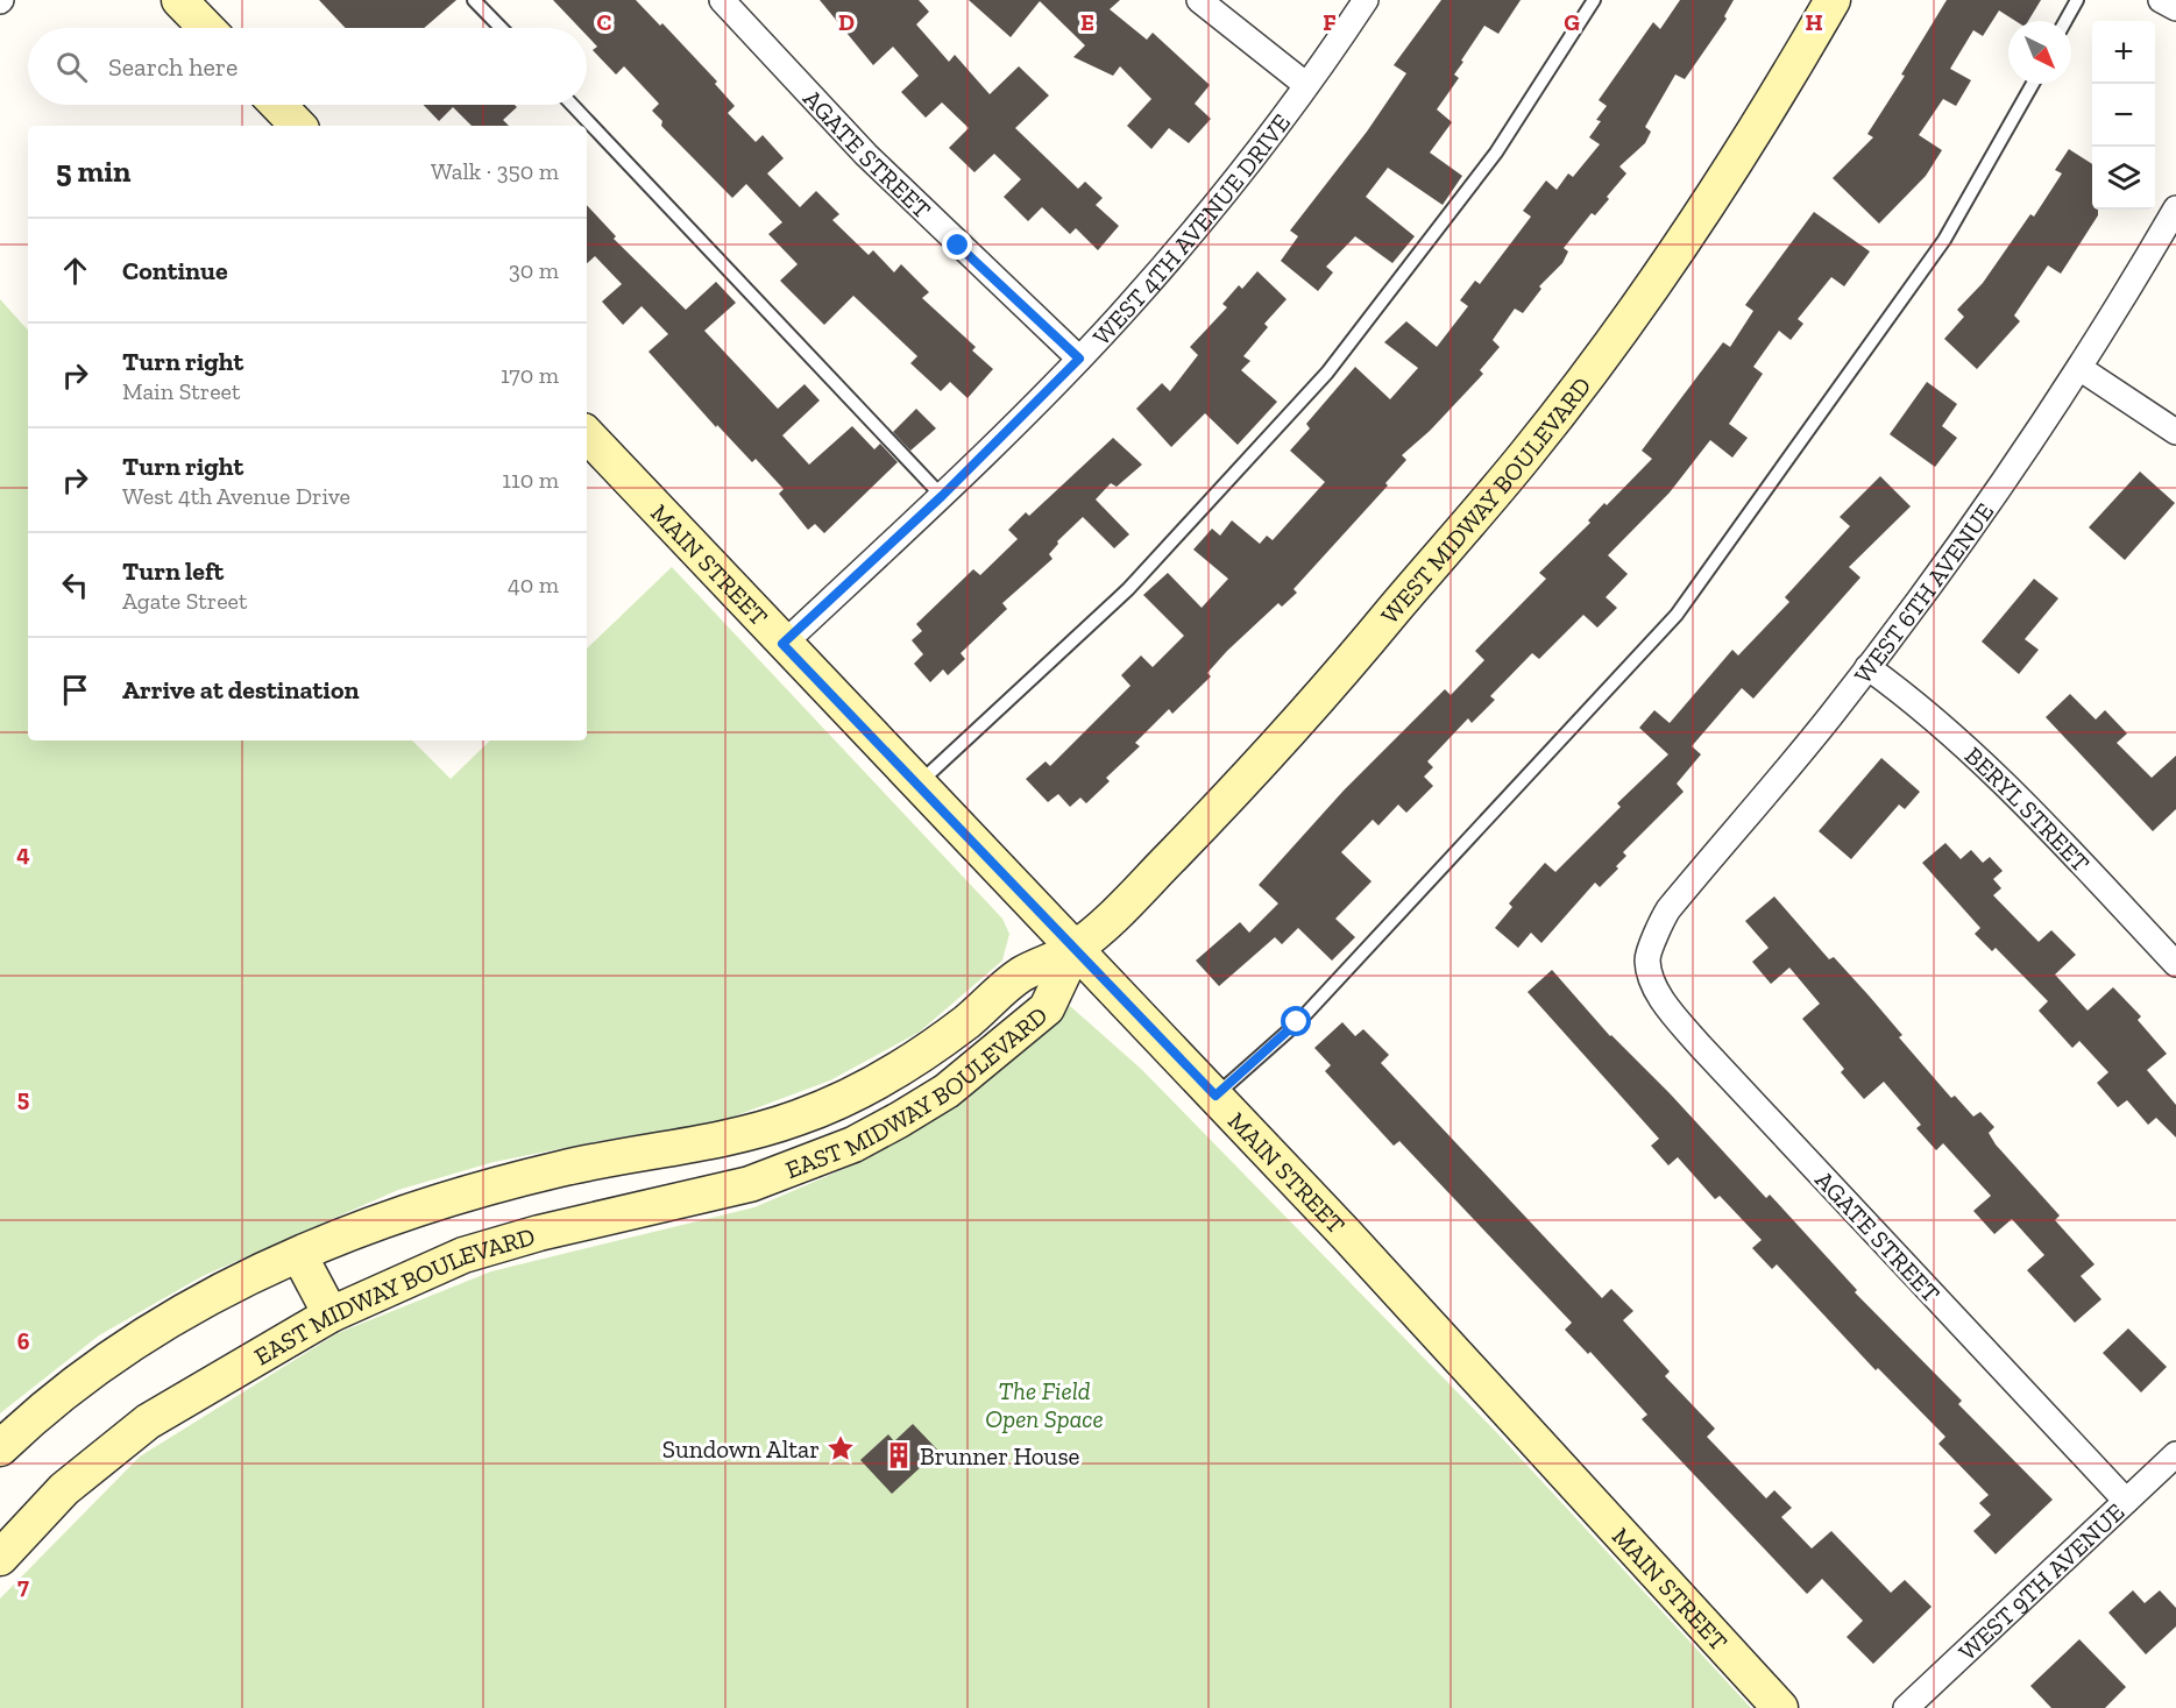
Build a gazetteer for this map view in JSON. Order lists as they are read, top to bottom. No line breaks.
{"streets":{"main road":["WEST MIDWAY BOULEVARD","MAIN STREET","EAST MIDWAY BOULEVARD"],"street":["AGATE STREET","WEST 4TH AVENUE DRIVE","WEST 6TH AVENUE","BERYL STREET","WEST 9TH AVENUE"]},"crossings":[["AGATE STREET","WEST 4TH AVENUE DRIVE"],["AGATE STREET","WEST 6TH AVENUE"],["AGATE STREET","WEST 9TH AVENUE"],["WEST 4TH AVENUE DRIVE","MAIN STREET"],["WEST MIDWAY BOULEVARD","MAIN STREET"],["WEST MIDWAY BOULEVARD","EAST MIDWAY BOULEVARD"],["MAIN STREET","EAST MIDWAY BOULEVARD"],["WEST 6TH AVENUE","BERYL STREET"]],"parks":["The Field Open Space"],"places":{"place":["Sundown Altar"],"building":["Brunner House"]},"north":"bottom right","page":{"map_buttons":["+","−"],"search":"Search here","heading":["5 min","Walk · 350 m"],"list":[["Continue","30 m"],["Turn right","Main Street","170 m"],["Turn right","West 4th Avenue Drive","110 m"],["Turn left","Agate Street","40 m"],"Arrive at destination"]},"grid":{"columns":["C","D","E","F","G","H"],"rows":["4","5","6","7"]}}
